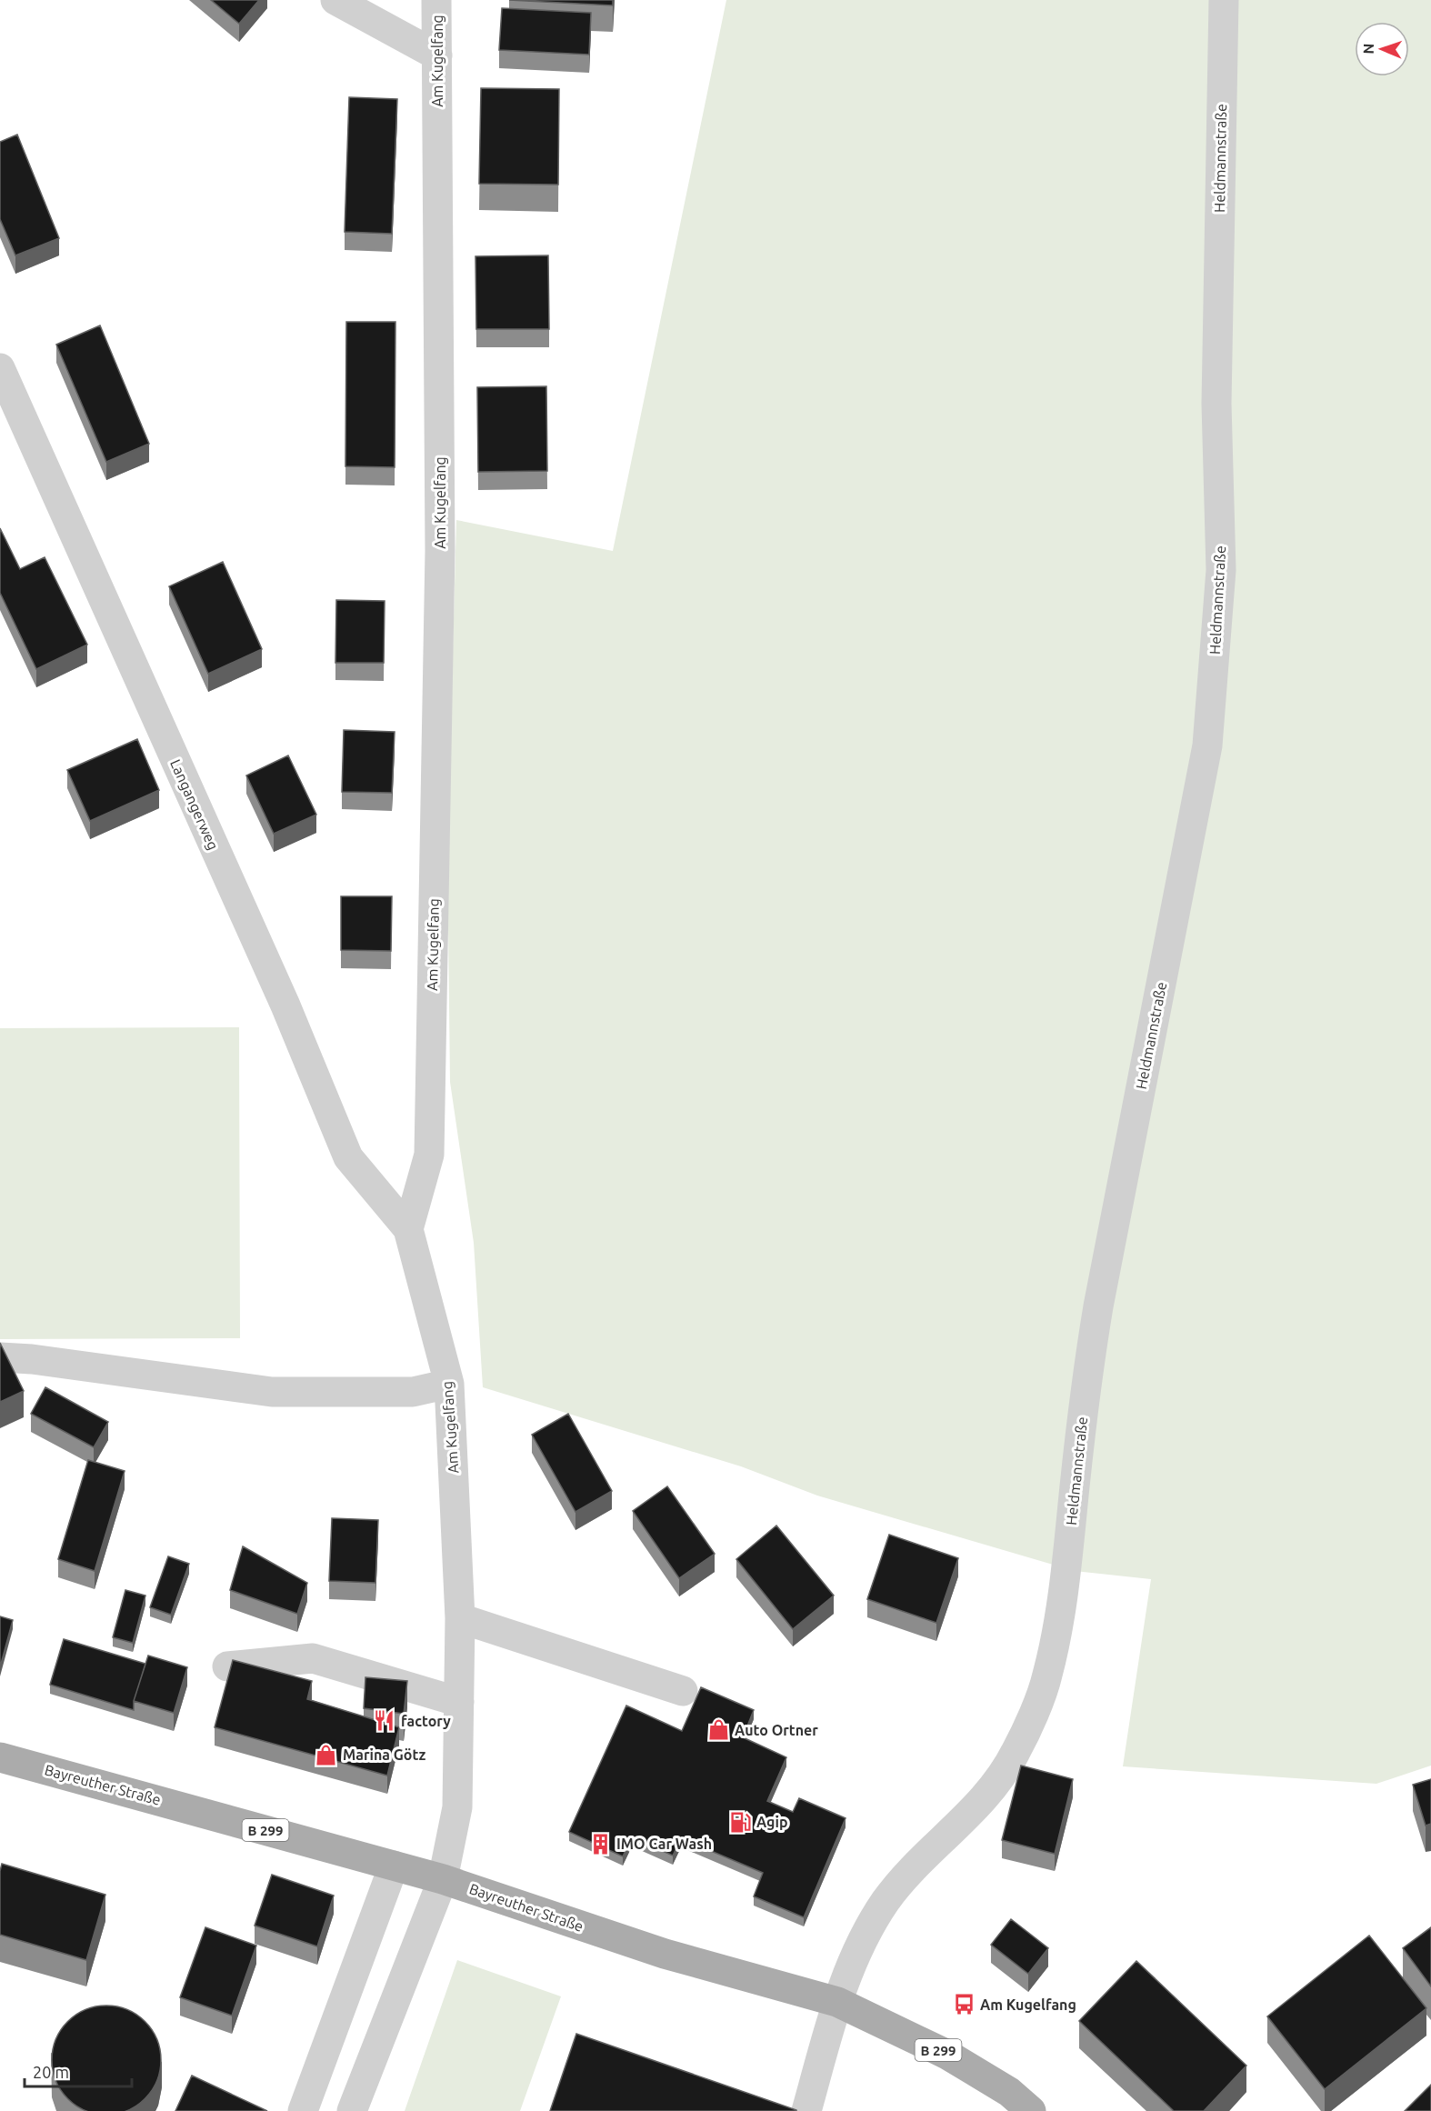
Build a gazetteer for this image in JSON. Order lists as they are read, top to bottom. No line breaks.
{"streets":{"main road":["Bayreuther Straße","B 299"],"street":["Am Kugelfang","Heldmannstraße","Langangerweg"]},"crossings":[["Am Kugelfang","Langangerweg"],["Am Kugelfang","Bayreuther Straße"],["Heldmannstraße","Bayreuther Straße"]],"places":{"restaurant":["factory"],"shop":["Auto Ortner","Marina Götz"],"fuel station":["Agip"],"building":["IMO Car Wash"],"bus stop":["Am Kugelfang"]},"scale_bar":"20 m","north":"left"}
